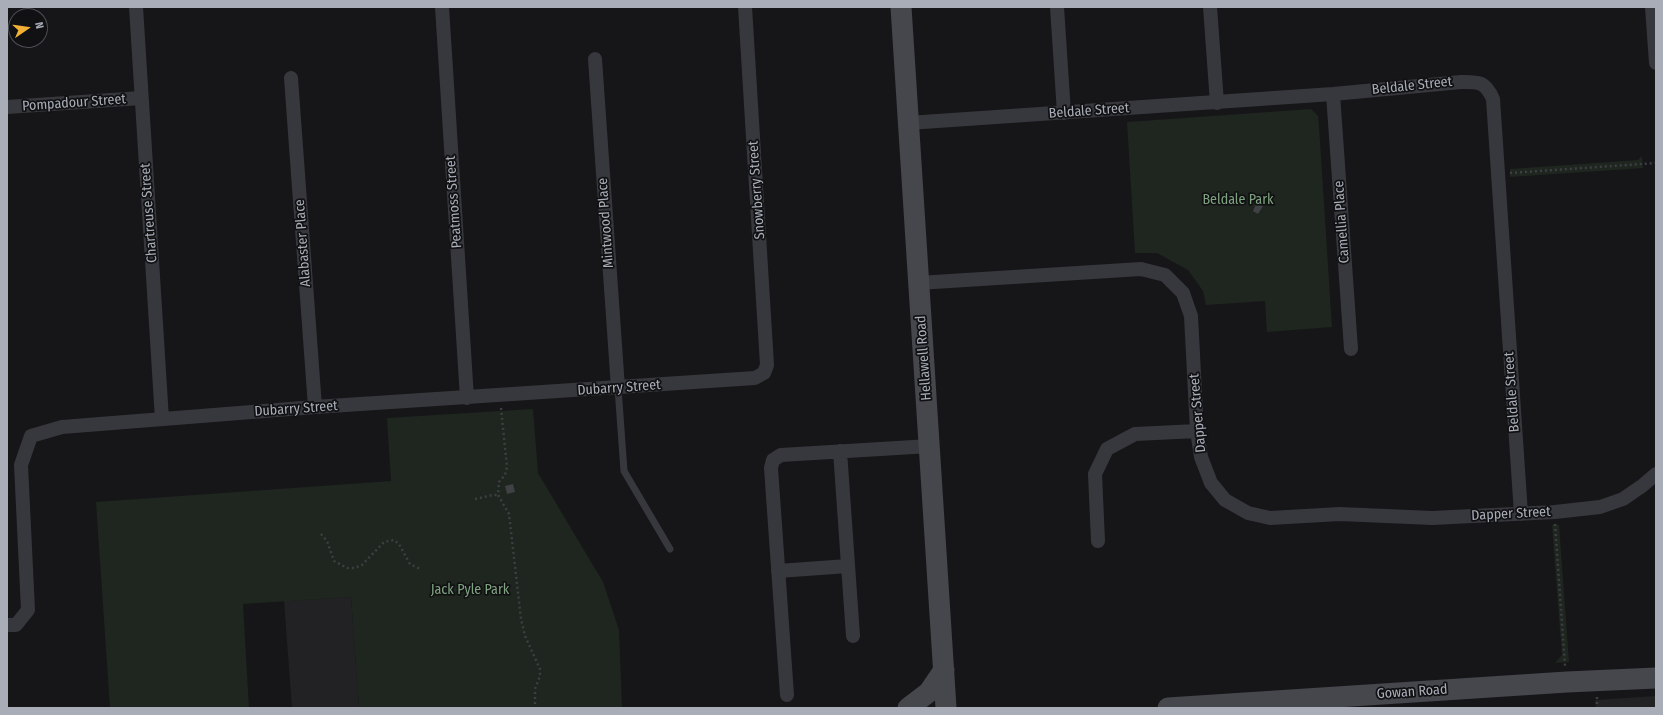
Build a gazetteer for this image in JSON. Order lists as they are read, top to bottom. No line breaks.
{"streets":{"street":["Beldale Street","Pompadour Street","Snowberry Street","Peatmoss Street","Chartreuse Street","Camellia Place","Mintwood Place","Alabaster Place","Hellawell Road","Dubarry Street","Dapper Street","Gowan Road"]},"crossings":[["Beldale Street","Camellia Place"],["Beldale Street","Hellawell Road"],["Beldale Street","Dapper Street"],["Pompadour Street","Chartreuse Street"],["Snowberry Street","Dubarry Street"],["Peatmoss Street","Dubarry Street"],["Chartreuse Street","Dubarry Street"],["Mintwood Place","Dubarry Street"],["Alabaster Place","Dubarry Street"],["Hellawell Road","Dapper Street"]],"parks":["Beldale Park","Jack Pyle Park"],"north":"right"}
